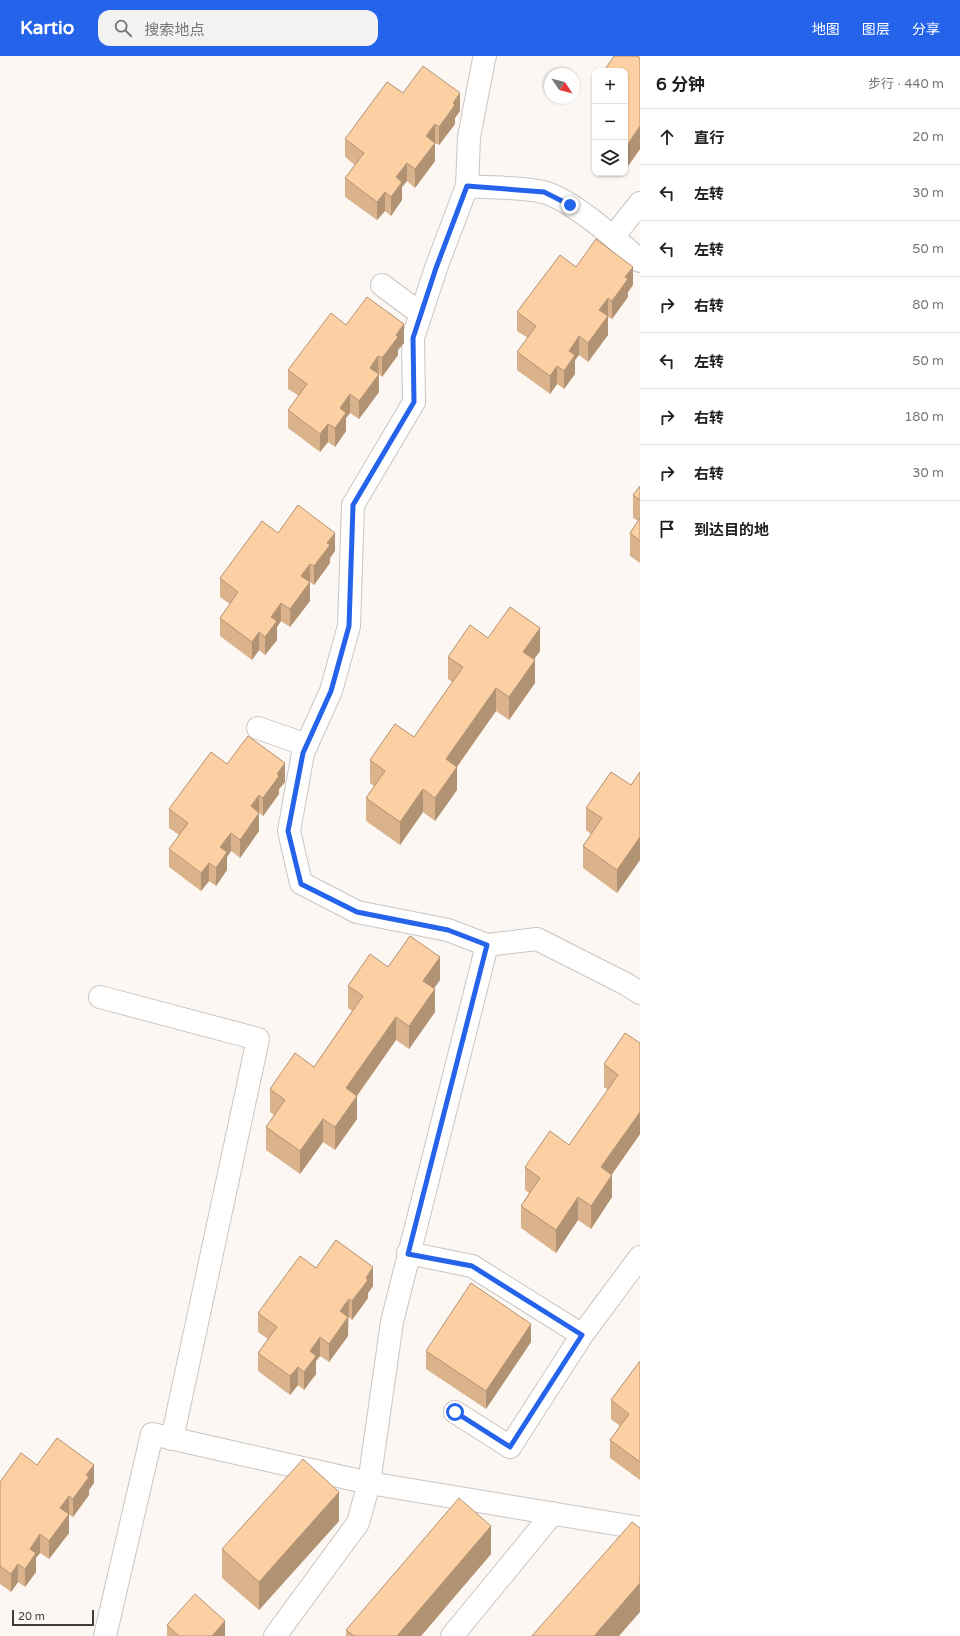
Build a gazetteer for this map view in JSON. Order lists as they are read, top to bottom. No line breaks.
{"scale_bar":"20 m","north":"bottom right","page":{"header":"Kartio","search":"搜索地点","nav":["地图","图层","分享"],"heading":["6 分钟","步行 · 440 m"],"map_buttons":["+","−"],"list":[["直行","20 m"],["左转","30 m"],["左转","50 m"],["右转","80 m"],["左转","50 m"],["右转","180 m"],["右转","30 m"],"到达目的地"],"scale":"20 m"}}
